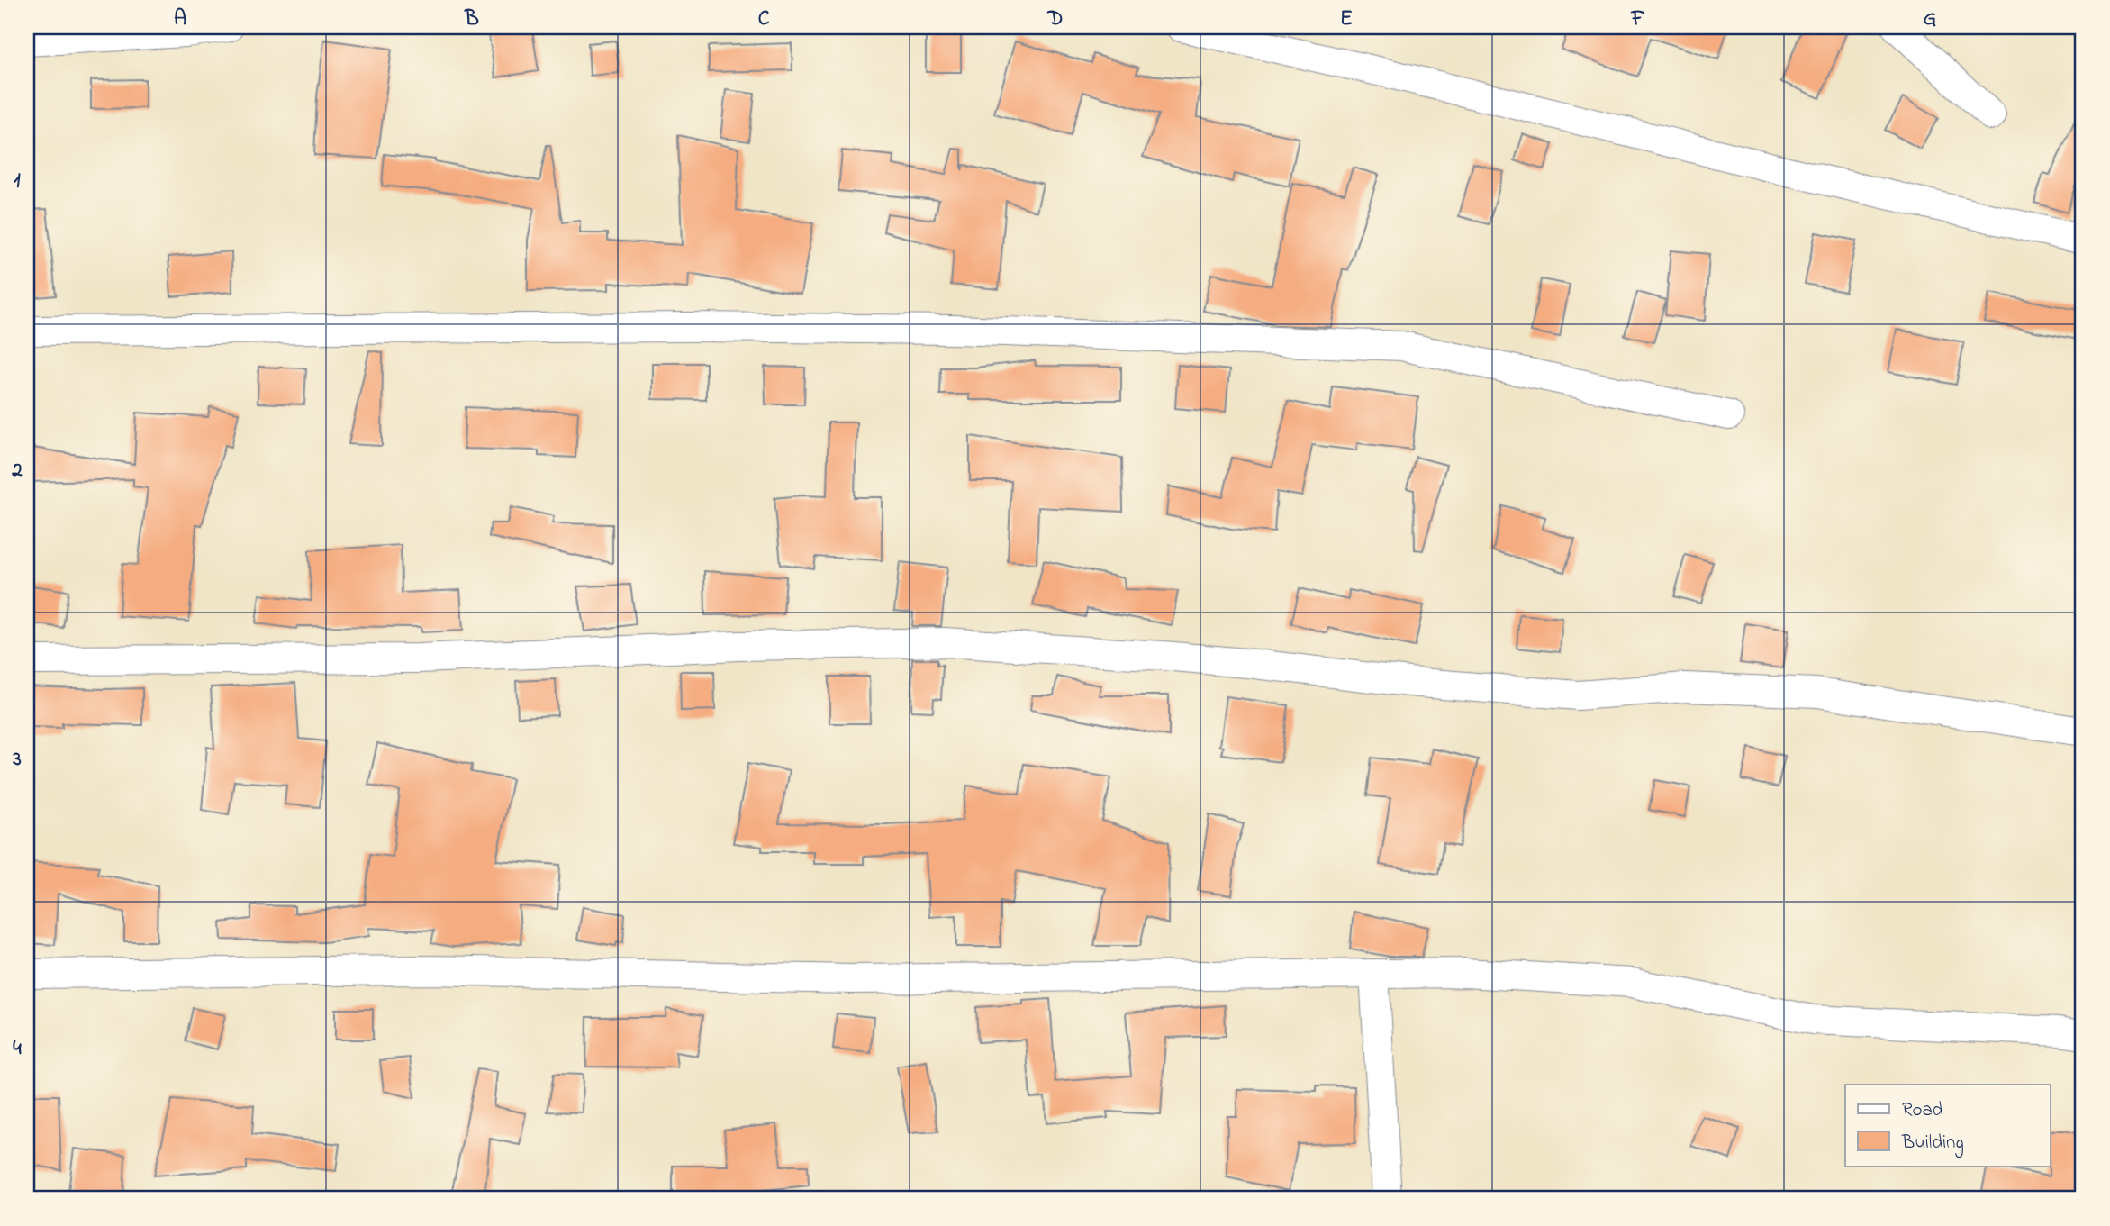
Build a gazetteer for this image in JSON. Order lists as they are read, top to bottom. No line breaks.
{"legend":["Road","Building"],"grid":{"columns":["A","B","C","D","E","F","G"],"rows":["1","2","3","4"]}}
